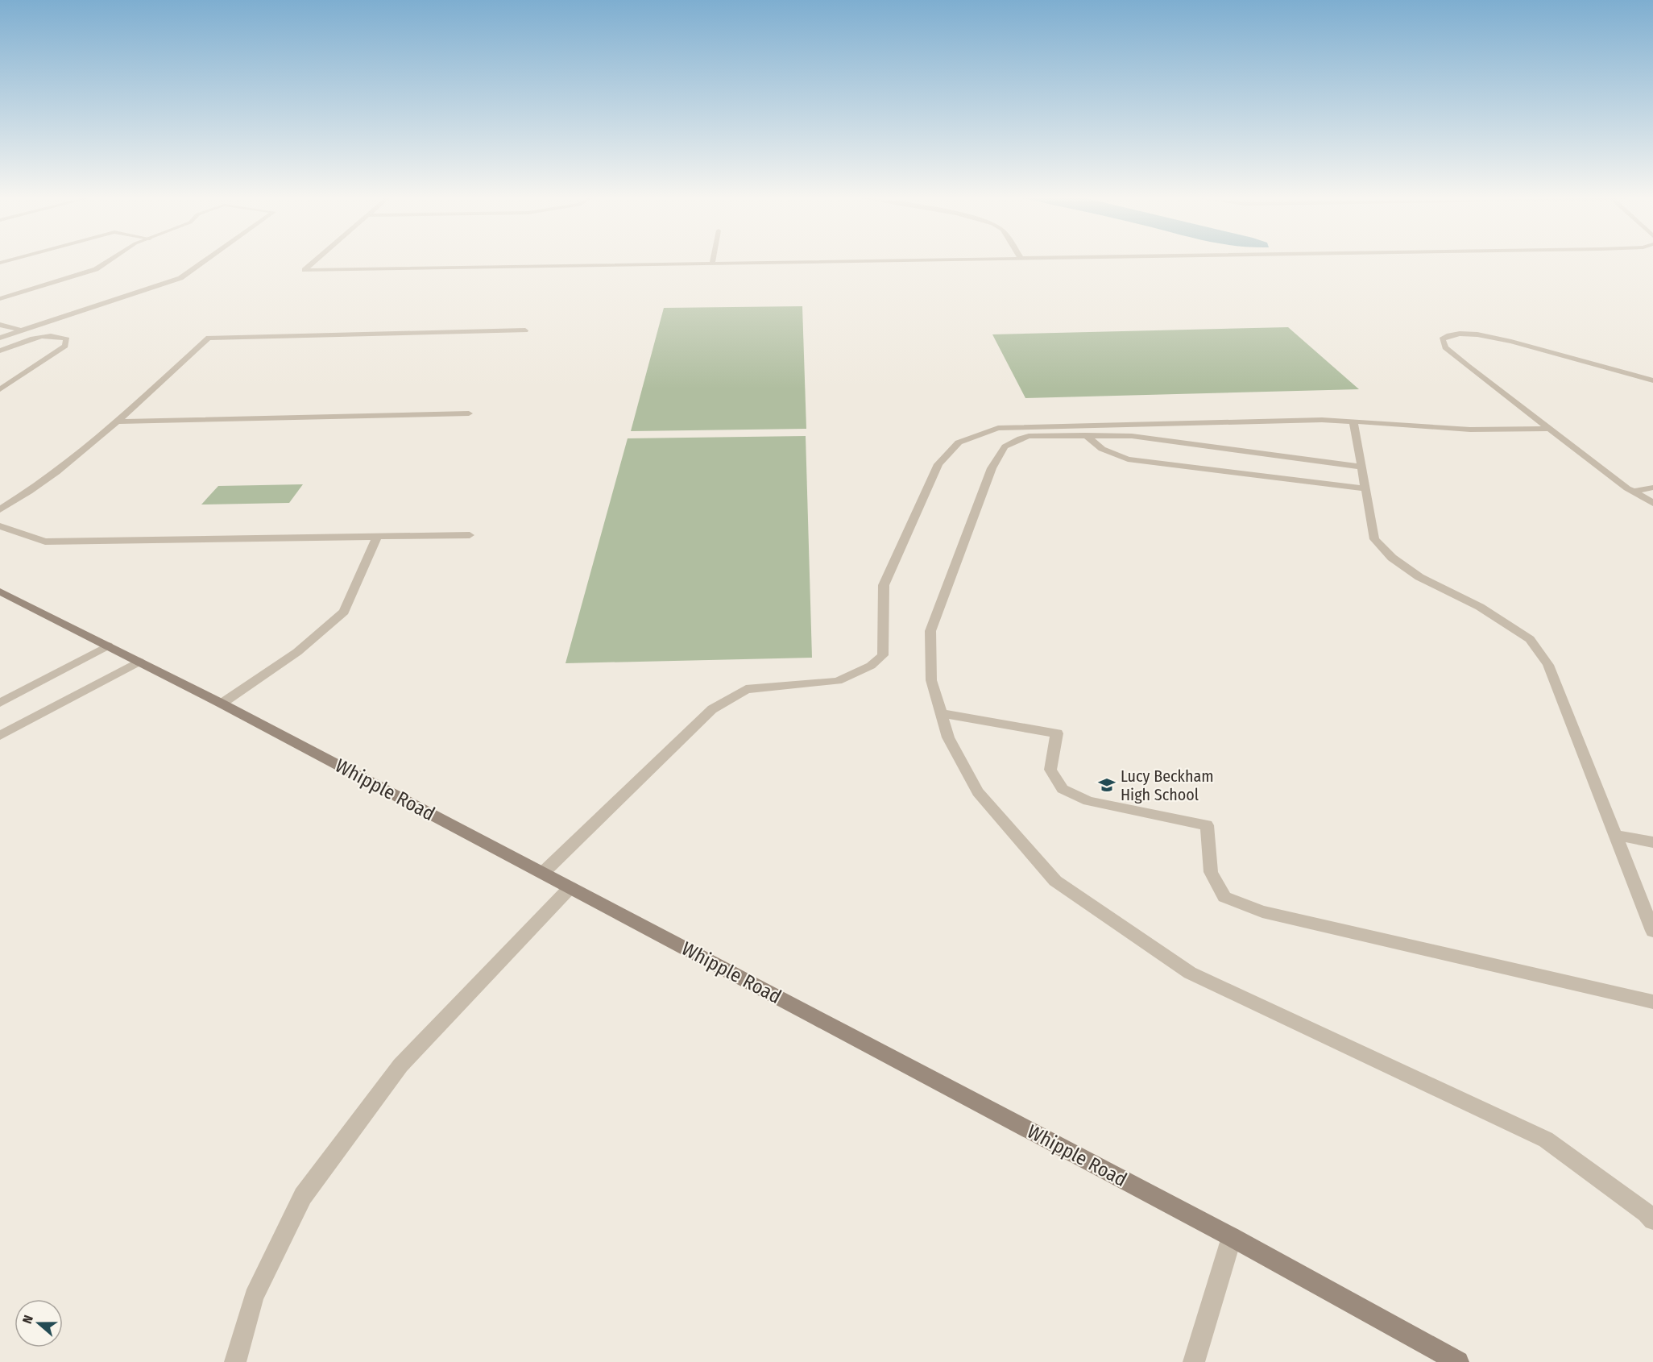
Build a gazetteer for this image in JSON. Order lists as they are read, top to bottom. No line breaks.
{"streets":{"main road":["Whipple Road"]},"places":{"school or university":["Lucy Beckham High School"]},"north":"left"}
